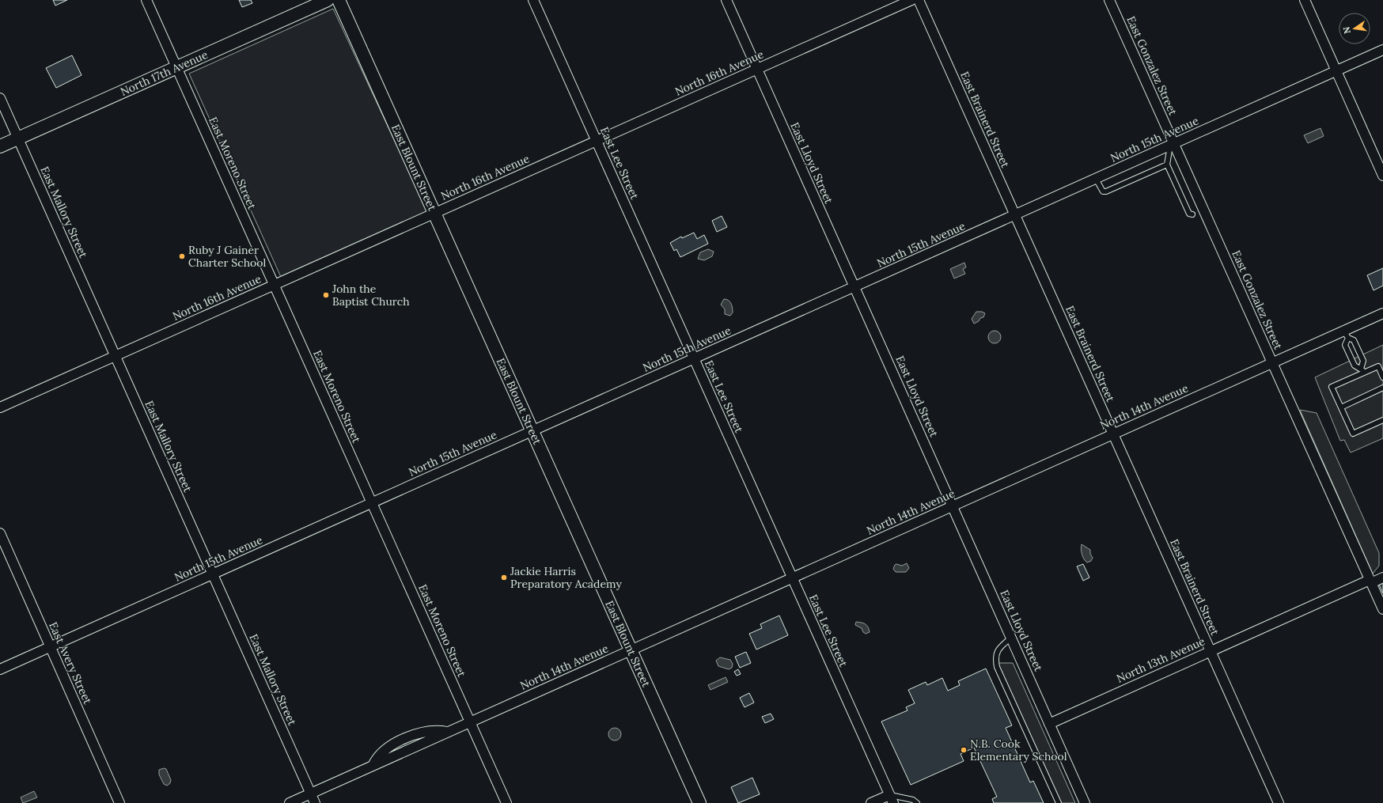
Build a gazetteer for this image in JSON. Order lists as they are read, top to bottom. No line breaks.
{"streets":{"street":["East Gonzalez Street","North 16th Avenue","North 17th Avenue","East Brainerd Street","North 15th Avenue","East Moreno Street","East Lee Street","East Lloyd Street","East Blount Street","East Mallory Street","North 14th Avenue","North 13th Avenue","East Avery Street"]},"crossings":[["East Gonzalez Street","North 15th Avenue"],["East Gonzalez Street","North 14th Avenue"],["East Gonzalez Street","North 13th Avenue"],["North 16th Avenue","East Moreno Street"],["North 16th Avenue","East Lee Street"],["North 16th Avenue","East Lloyd Street"],["North 16th Avenue","East Blount Street"],["North 16th Avenue","East Mallory Street"],["North 17th Avenue","East Moreno Street"],["North 17th Avenue","East Mallory Street"],["East Brainerd Street","North 15th Avenue"],["East Brainerd Street","North 14th Avenue"],["East Brainerd Street","North 13th Avenue"],["North 15th Avenue","East Moreno Street"],["North 15th Avenue","East Lee Street"],["North 15th Avenue","East Lloyd Street"],["North 15th Avenue","East Blount Street"],["North 15th Avenue","East Mallory Street"],["North 15th Avenue","East Avery Street"],["East Moreno Street","North 14th Avenue"],["East Lee Street","North 14th Avenue"],["East Lloyd Street","North 14th Avenue"],["East Lloyd Street","North 13th Avenue"],["East Blount Street","North 14th Avenue"],["East Mallory Street","North 14th Avenue"]],"places":["Ruby J Gainer Charter School","John the Baptist Church","Jackie Harris Preparatory Academy","N.B. Cook Elementary School"],"north":"left"}
